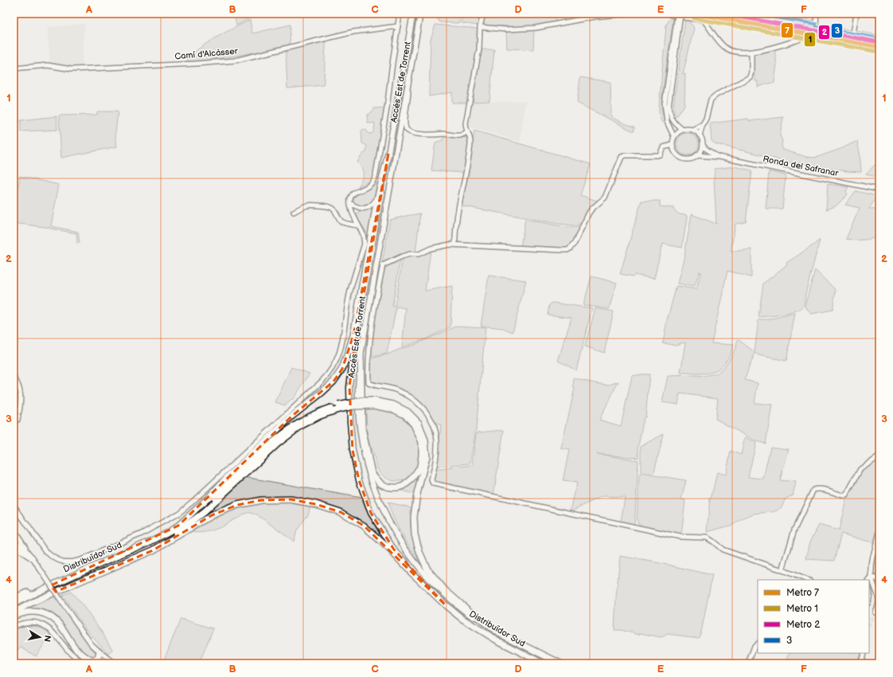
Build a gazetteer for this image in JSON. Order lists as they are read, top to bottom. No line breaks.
{"streets":{"highway":["Distribuïdor Sud"],"main road":["Accés Est de Torrent"],"street":["Camí d'Alcàsser","Ronda del Safranar"]},"crossings":[["Accés Est de Torrent","Distribuïdor Sud"]],"lines":["metro line 7","metro line 2","transit line 3","metro line 1"],"legend":["Metro 7","Metro 1","Metro 2","3"],"north":"right","grid":{"columns":["A","B","C","D","E","F"],"rows":["1","2","3","4"]}}
